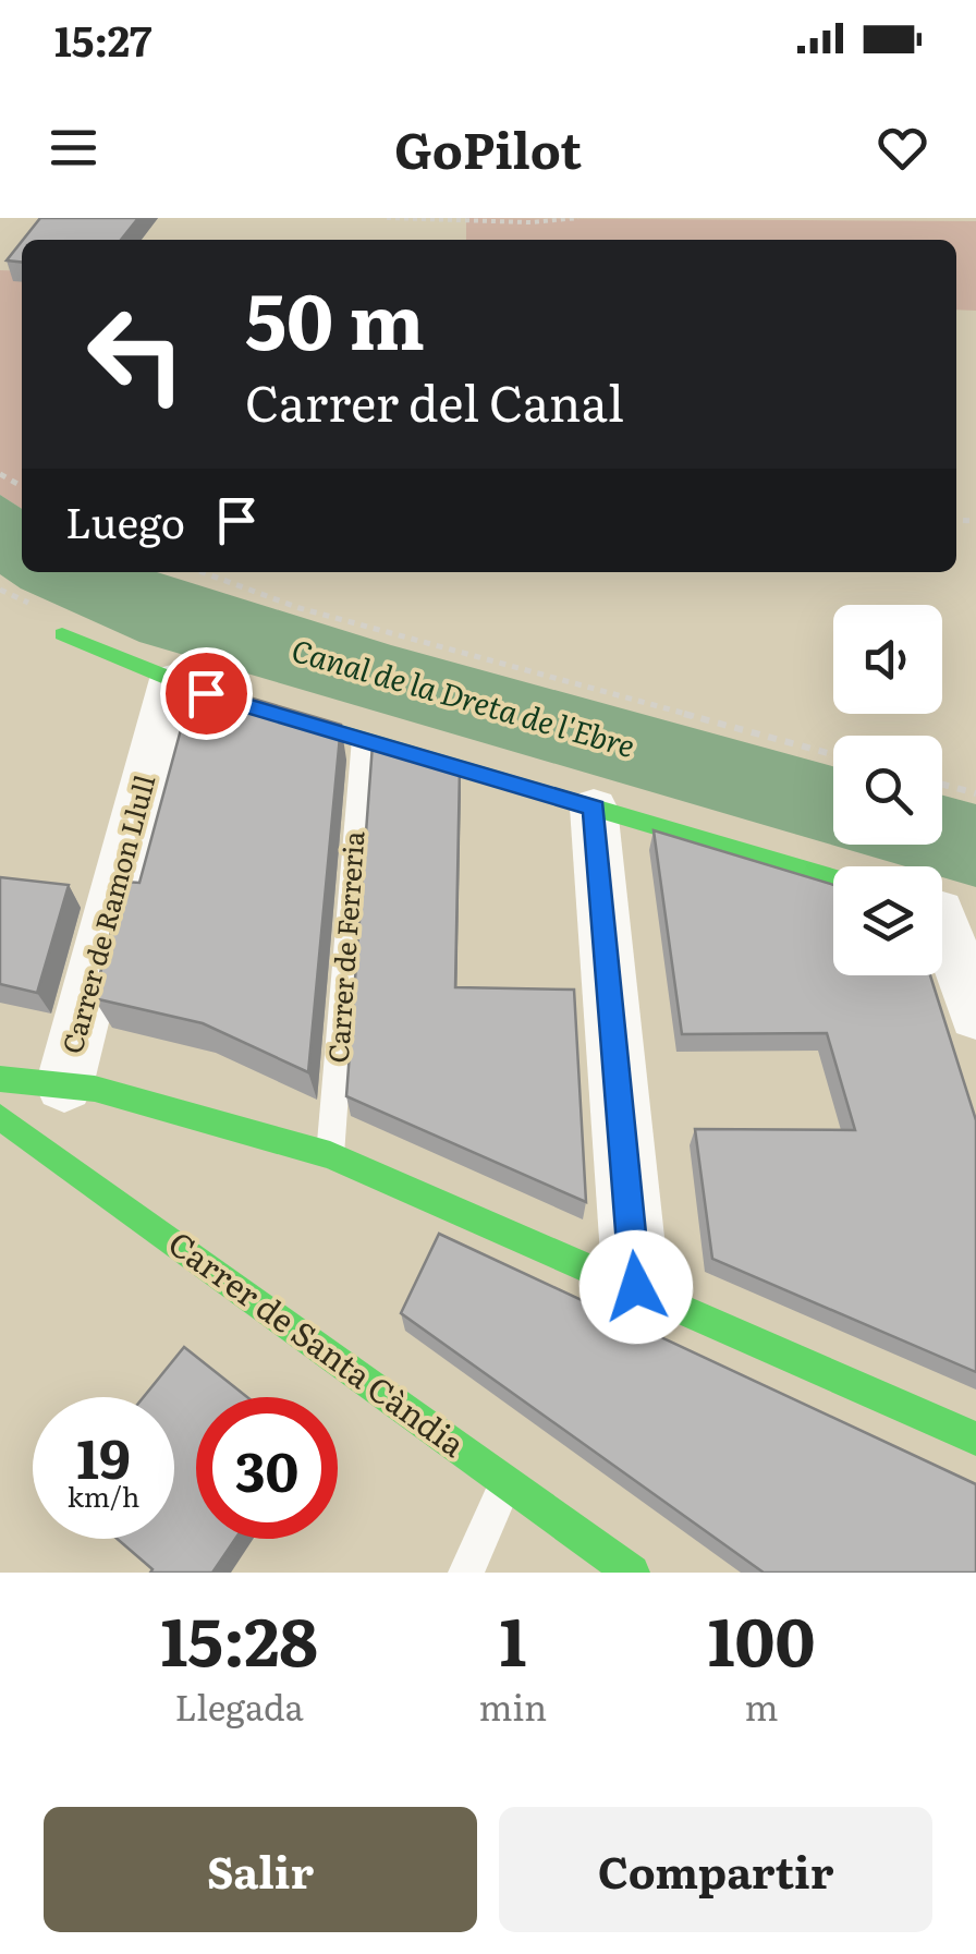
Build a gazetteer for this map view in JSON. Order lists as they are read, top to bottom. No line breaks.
{"streets":{"street":["Carrer de Ramon Llull","Carrer de Santa Càndia"],"lane":["Carrer de Ferreria"]},"water":["Canal de la Dreta de l'Ebre"],"page":{"status":"15:27","header":"GoPilot","turn":["50 m","Carrer del Canal"],"then":"Luego","speed":"19 km/h","limit":"30","eta":["15:28","Llegada","1","min","100","m"],"buttons":["Salir","Compartir"]}}
